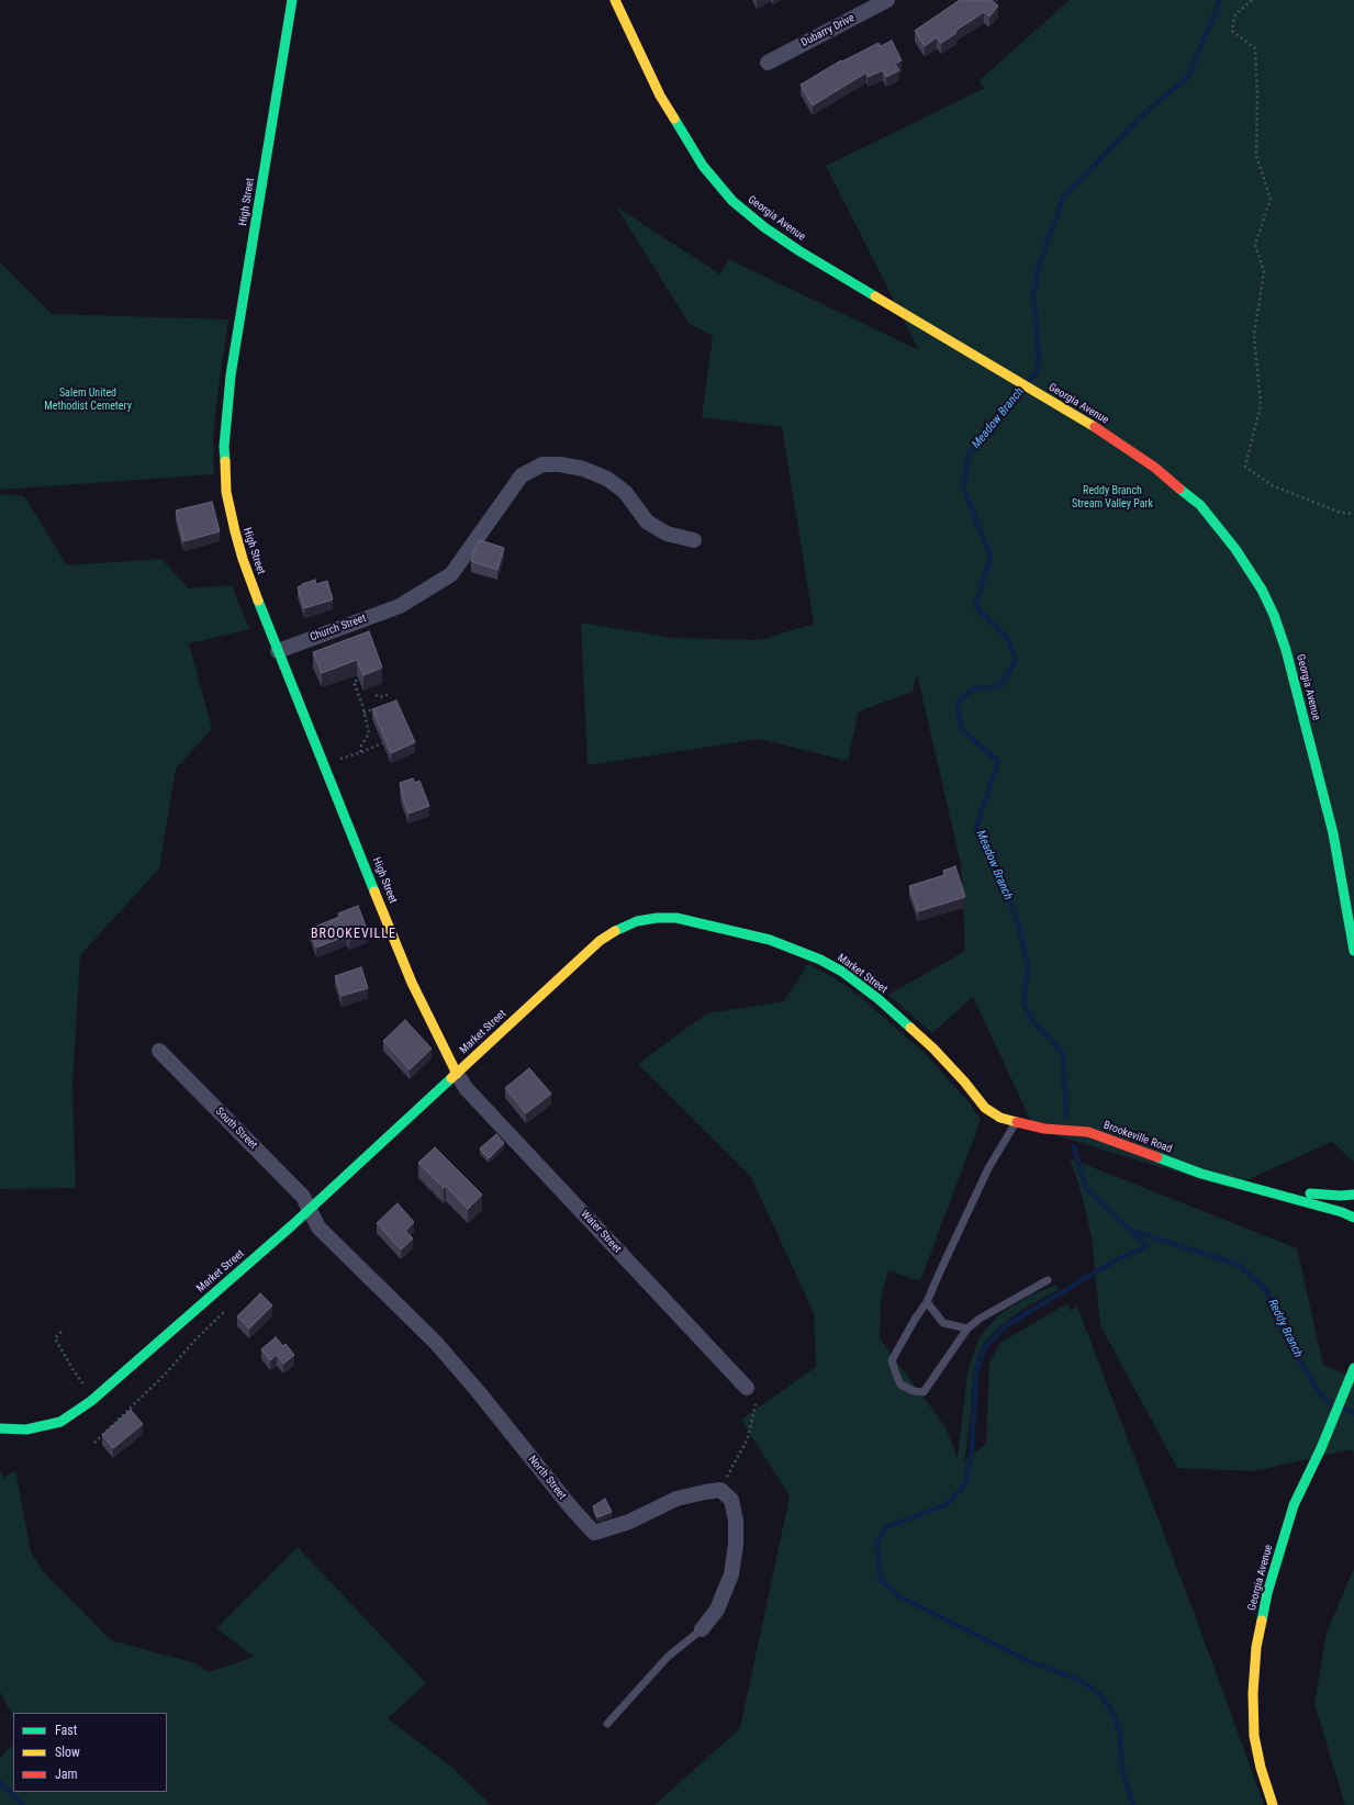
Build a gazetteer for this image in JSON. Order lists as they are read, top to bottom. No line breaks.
{"streets":{"main road":["High Street","Georgia Avenue","Market Street","Brookeville Road"],"street":["Dubarry Drive","Church Street","South Street","Water Street","North Street"]},"crossings":[["High Street","Church Street"],["High Street","Market Street"],["High Street","Water Street"],["Market Street","South Street"],["Market Street","Brookeville Road"],["Market Street","Water Street"],["Market Street","North Street"],["South Street","North Street"]],"districts":["BROOKEVILLE"],"water":["Meadow Branch","Reddy Branch"],"parks":["Salem United Methodist Cemetery","Reddy Branch Stream Valley Park"],"legend":["Fast","Slow","Jam"]}
